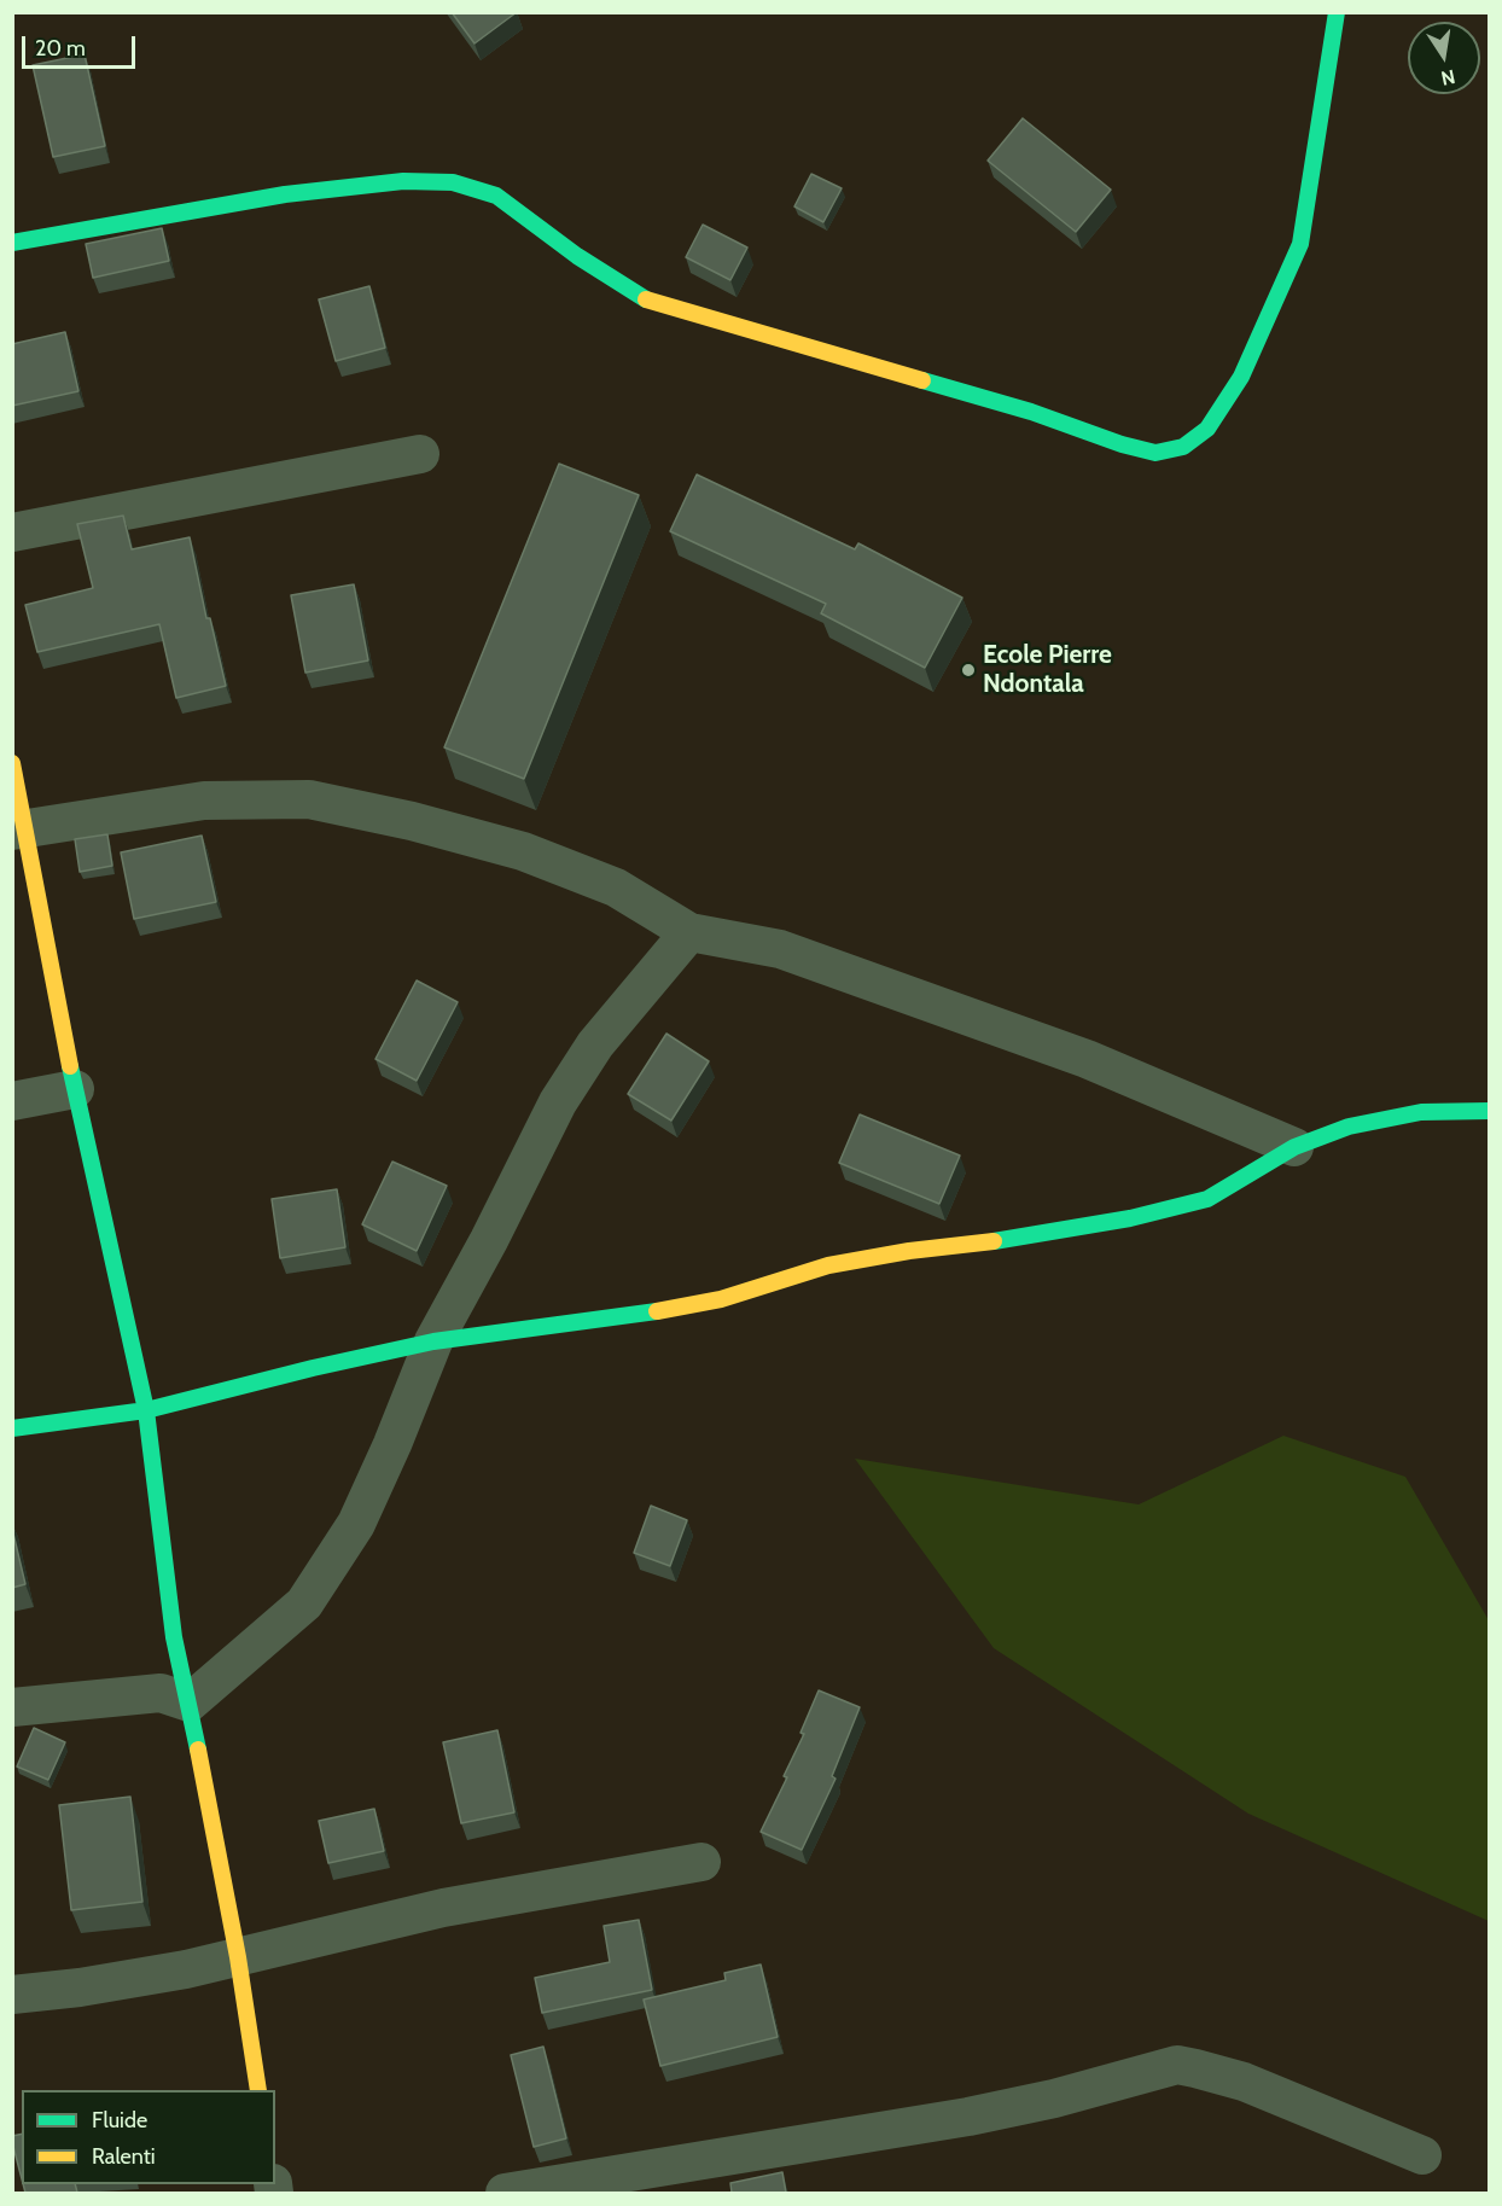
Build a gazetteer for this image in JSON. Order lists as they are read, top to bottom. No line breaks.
{"places":["Ecole Pierre Ndontala"],"legend":["Fluide","Ralenti"],"scale_bar":"20 m","north":"bottom"}
